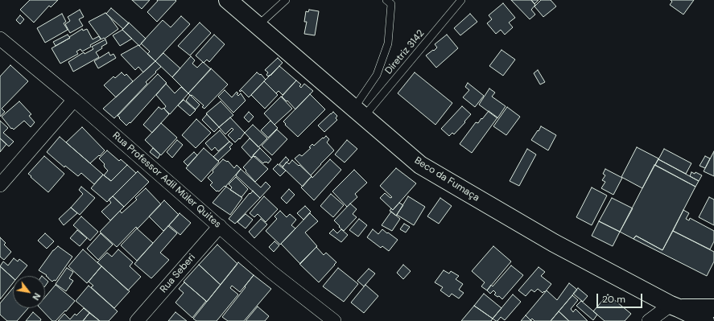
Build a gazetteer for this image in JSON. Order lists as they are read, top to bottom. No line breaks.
{"streets":{"main road":["Beco da Fumaça"],"street":["Rua Professor Adil Müler Quites","Rua Seberi"],"lane":["Diretriz 3142"]},"crossings":[["Diretriz 3142","Beco da Fumaça"],["Rua Professor Adil Müler Quites","Rua Seberi"]],"scale_bar":"20 m","north":"bottom right"}
